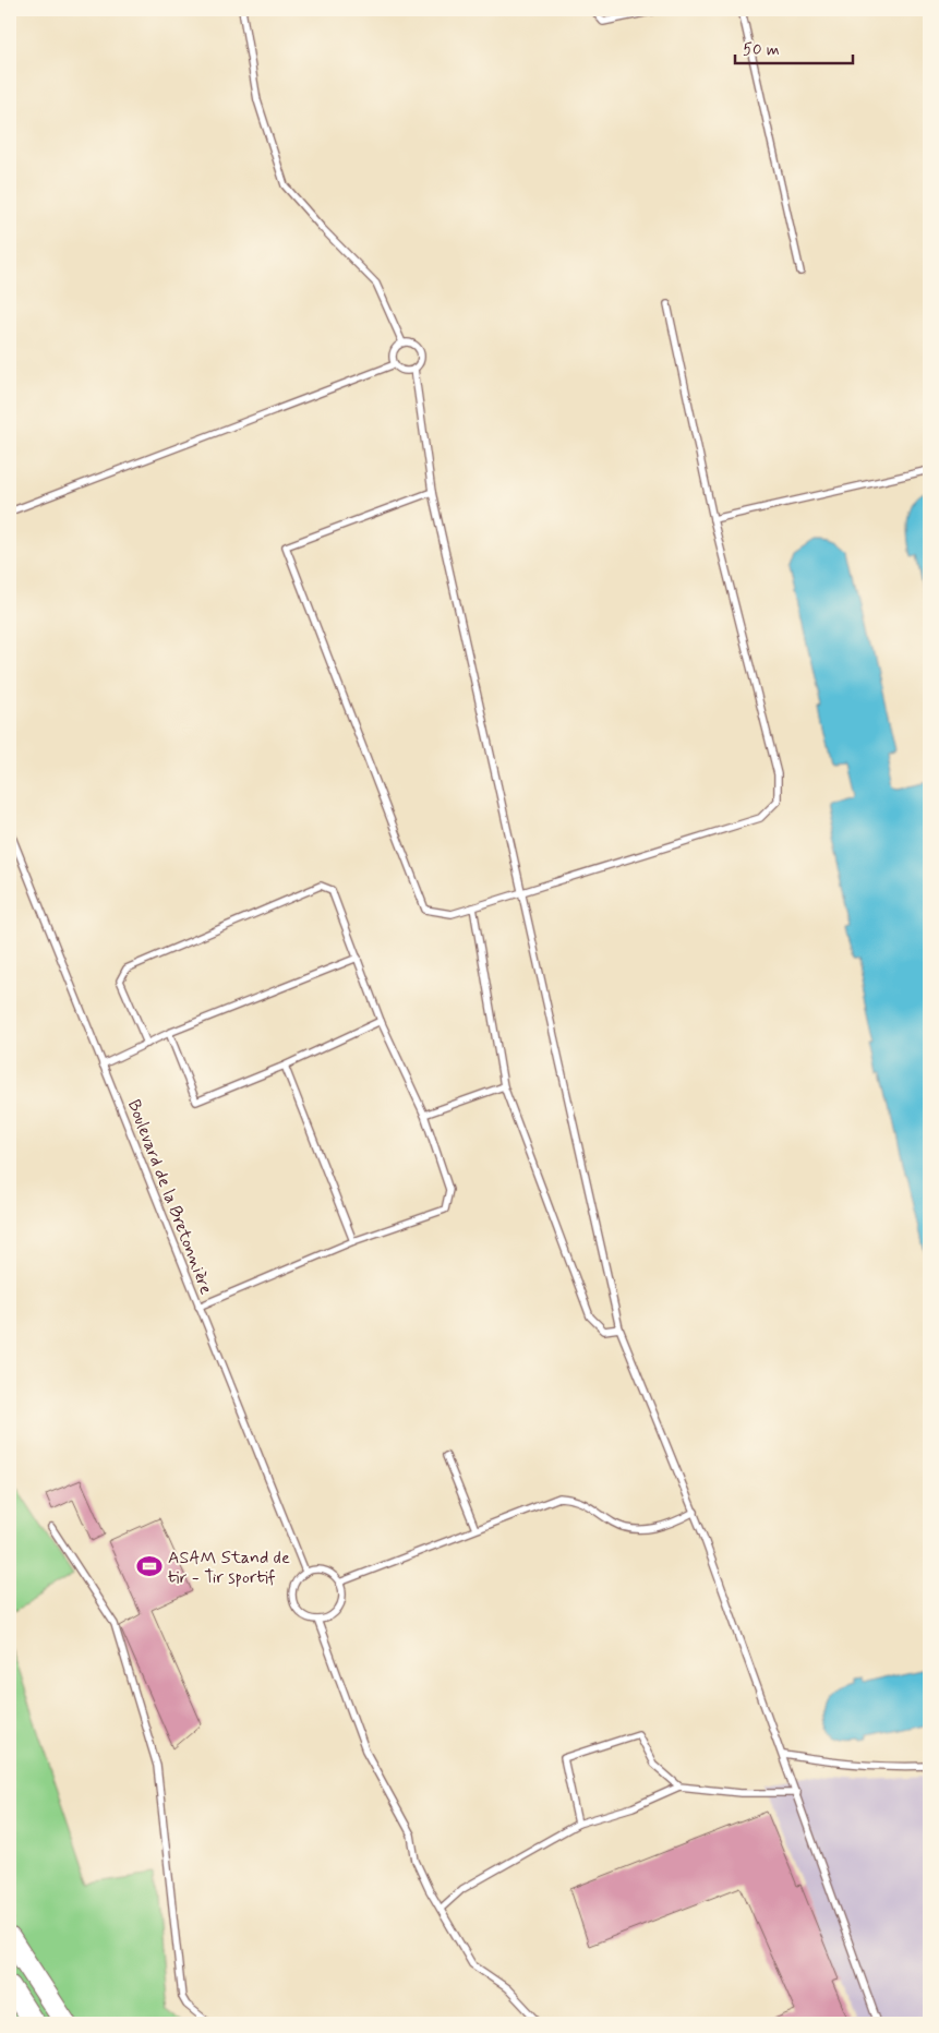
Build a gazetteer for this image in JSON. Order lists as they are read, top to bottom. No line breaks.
{"streets":{"lane":["Boulevard de la Bretonnière"]},"places":{"sports":["ASAM Stand de tir - Tir sportif"]},"scale_bar":"50 m"}
